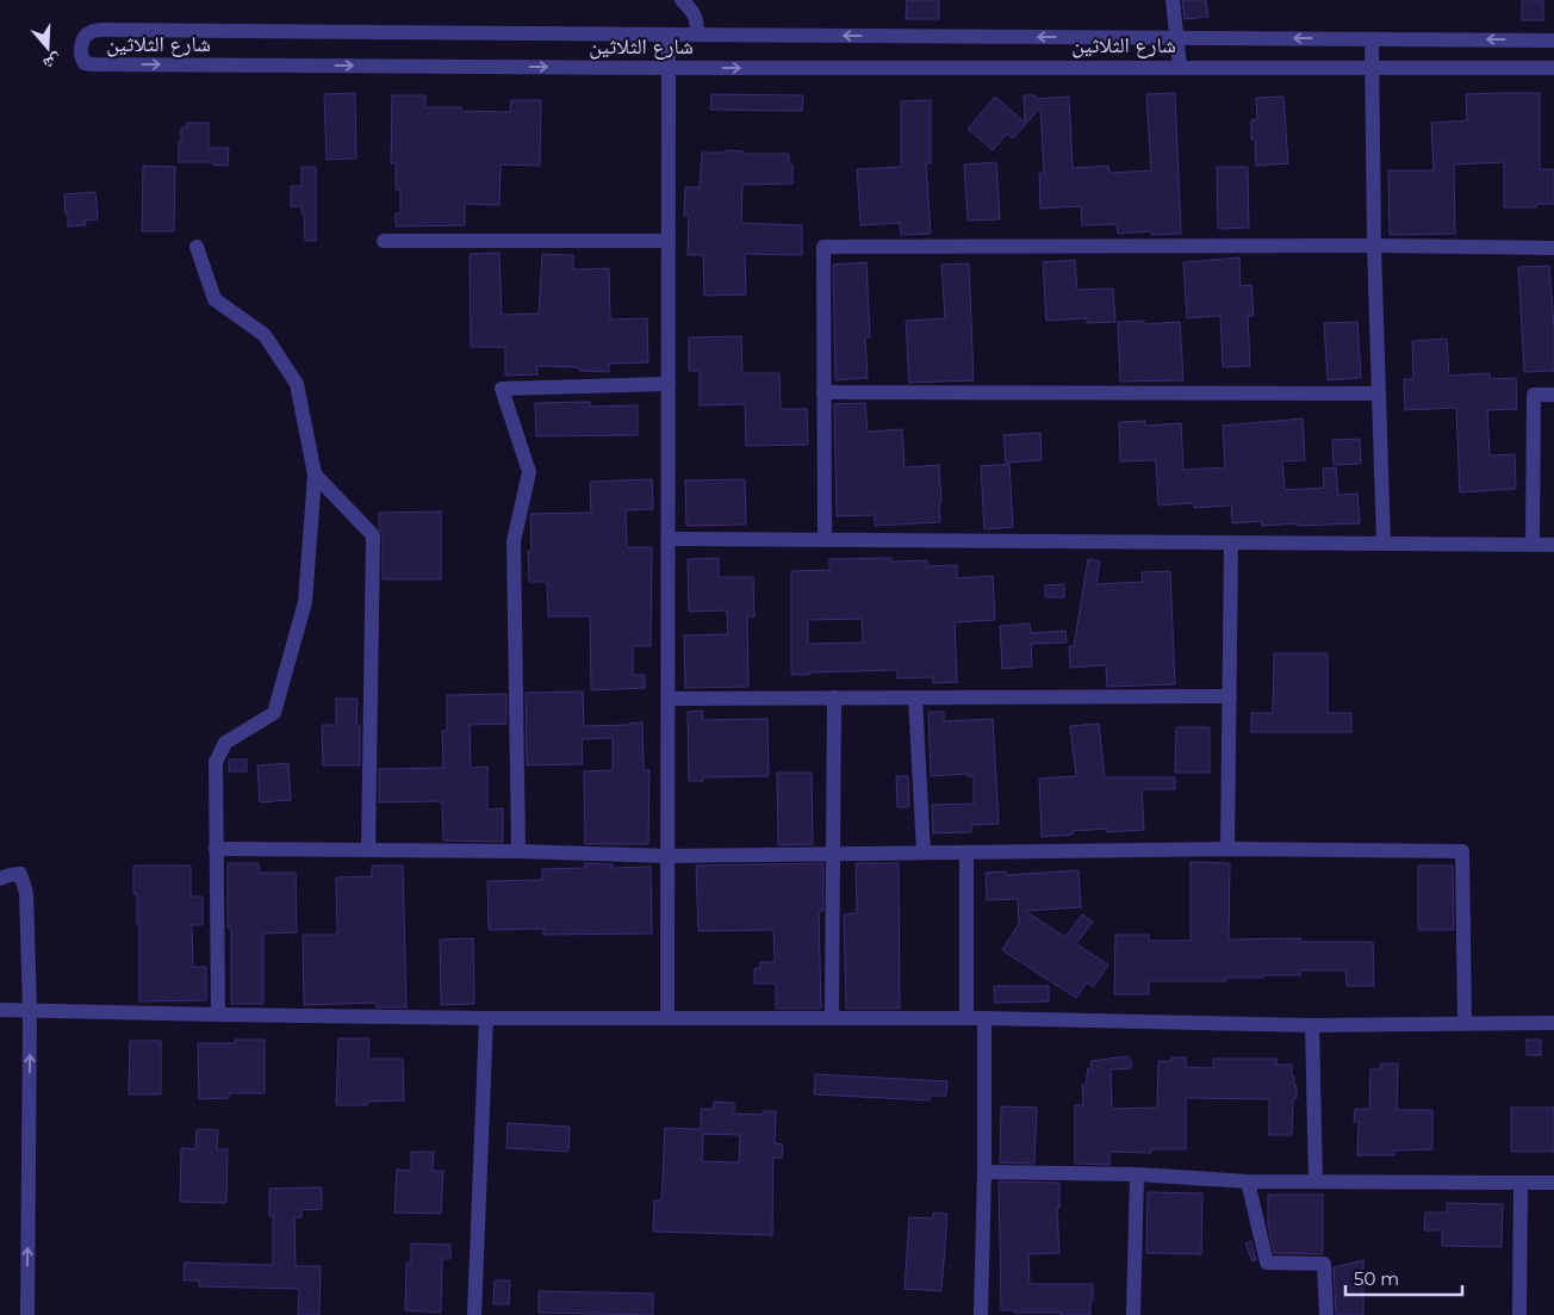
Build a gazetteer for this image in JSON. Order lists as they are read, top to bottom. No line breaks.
{"streets":{"street":["شارع الثلاثين"]},"scale_bar":"50 m","north":"bottom"}
